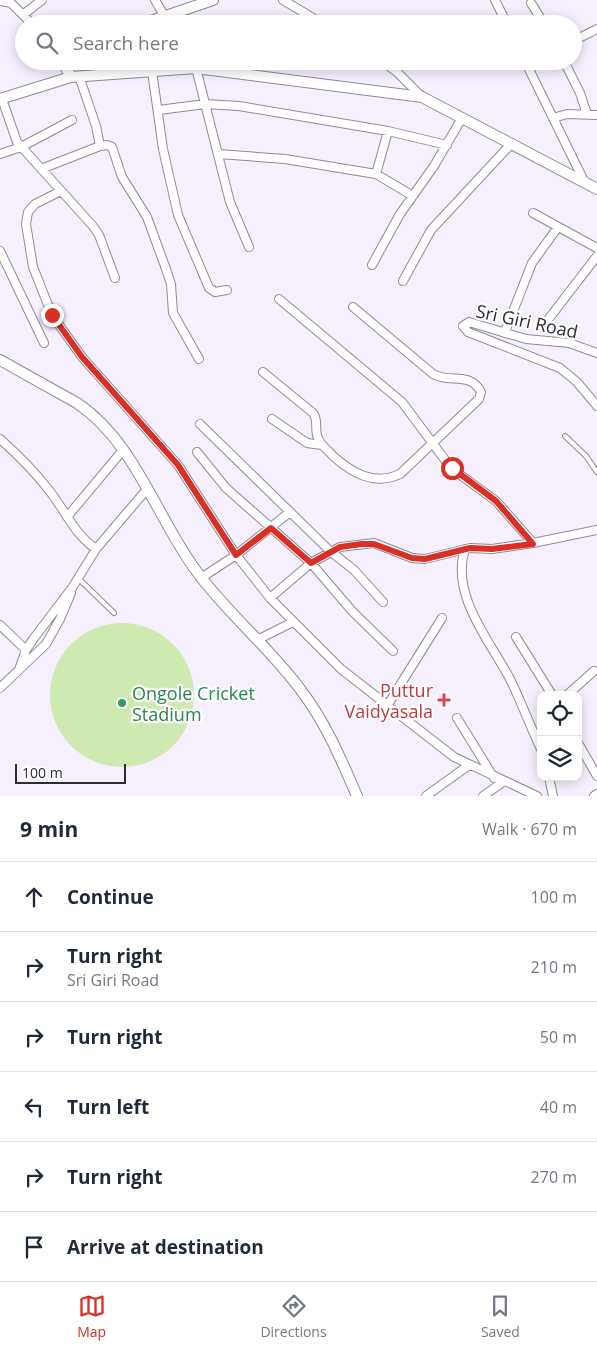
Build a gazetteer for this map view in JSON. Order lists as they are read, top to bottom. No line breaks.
{"streets":{"street":["Sri Giri Road"]},"places":{"health":["Puttur Vaidyasala"],"other":["Ongole Cricket Stadium"]},"scale_bar":"100 m","page":{"search":"Search here","scale":"100 m","heading":["9 min","Walk · 670 m"],"list":[["Continue","100 m"],["Turn right","Sri Giri Road","210 m"],["Turn right","50 m"],["Turn left","40 m"],["Turn right","270 m"],"Arrive at destination"],"nav":["Map","Directions","Saved"]}}
